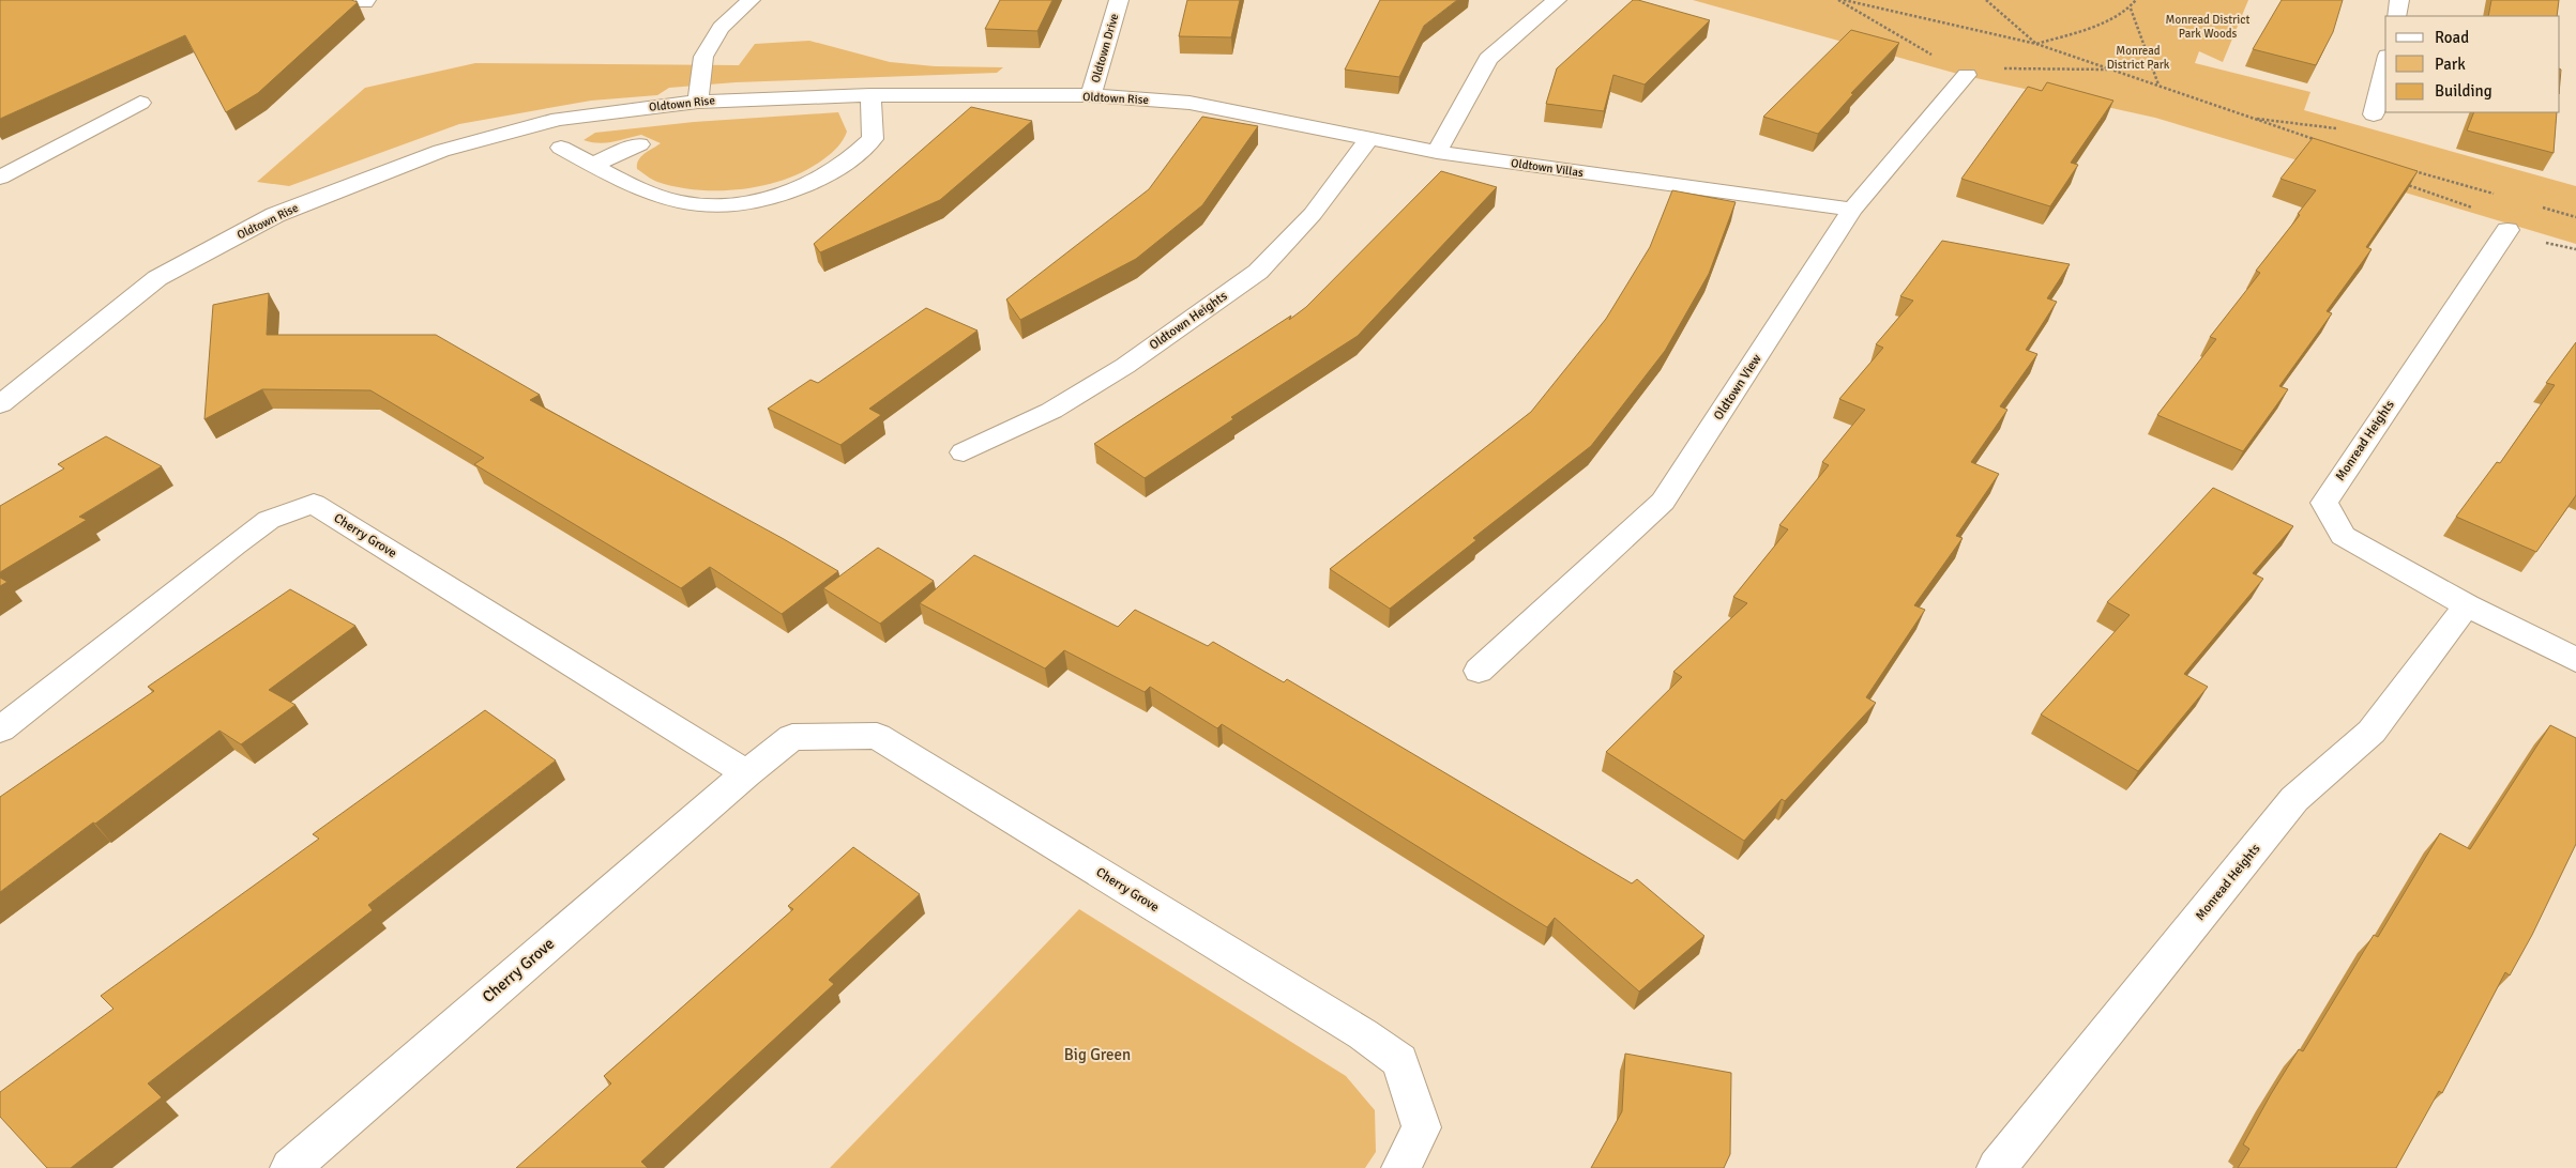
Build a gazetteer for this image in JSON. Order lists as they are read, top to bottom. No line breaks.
{"streets":{"street":["Oldtown Drive","Oldtown Rise","Oldtown Villas","Oldtown Heights","Oldtown View","Monread Heights","Cherry Grove"]},"crossings":[["Oldtown Drive","Oldtown Rise"],["Oldtown Rise","Oldtown Villas"],["Oldtown Rise","Oldtown Heights"],["Oldtown Villas","Oldtown View"]],"parks":["Monread District Park Woods","Monread District Park","Big Green"],"legend":["Road","Park","Building"]}
